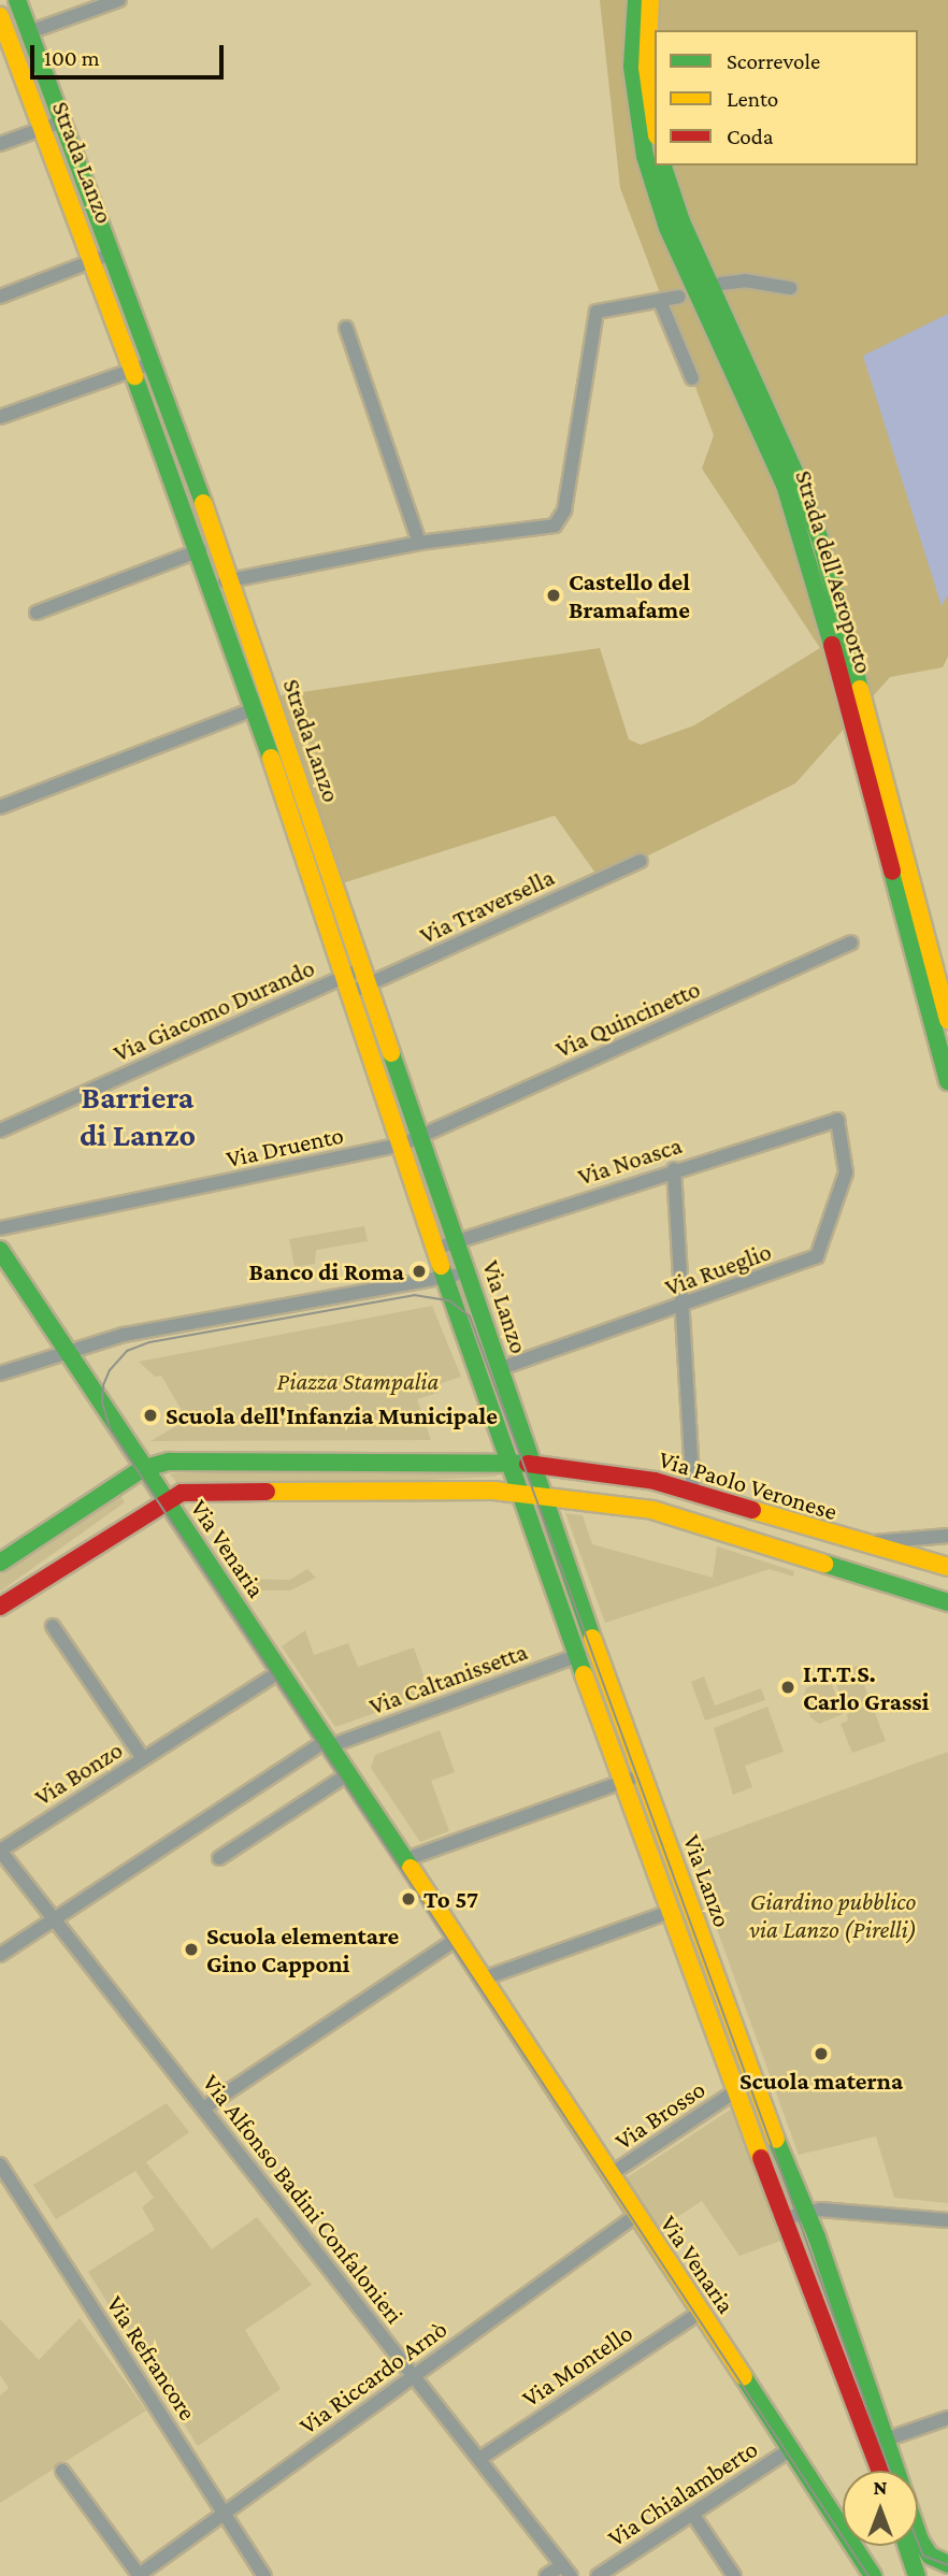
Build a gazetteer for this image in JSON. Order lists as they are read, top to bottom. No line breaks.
{"streets":{"street":["Strada Lanzo","Strada dell'Aeroporto","Via Traversella","Via Giacomo Durando","Via Quincinetto","Via Druento","Via Noasca","Via Rueglio","Via Lanzo","Via Paolo Veronese","Via Venaria","Via Caltanissetta","Via Bonzo","Via Brosso","Via Alfonso Badini Confalonieri","Via Refrancore","Via Montello","Via Riccardo Arnò","Via Chialamberto"]},"crossings":[["Strada Lanzo","Via Traversella"],["Strada Lanzo","Via Giacomo Durando"],["Strada Lanzo","Via Quincinetto"],["Strada Lanzo","Via Druento"],["Strada Lanzo","Via Noasca"],["Strada Lanzo","Via Lanzo"],["Via Traversella","Via Giacomo Durando"],["Via Noasca","Via Rueglio"],["Via Noasca","Via Lanzo"],["Via Rueglio","Via Lanzo"],["Via Lanzo","Via Paolo Veronese"],["Via Lanzo","Via Caltanissetta"],["Via Lanzo","Via Brosso"],["Via Venaria","Via Caltanissetta"],["Via Venaria","Via Bonzo"],["Via Venaria","Via Brosso"],["Via Venaria","Via Montello"],["Via Venaria","Via Riccardo Arnò"],["Via Venaria","Via Chialamberto"],["Via Caltanissetta","Via Alfonso Badini Confalonieri"],["Via Bonzo","Via Alfonso Badini Confalonieri"],["Via Alfonso Badini Confalonieri","Via Montello"],["Via Alfonso Badini Confalonieri","Via Riccardo Arnò"],["Via Refrancore","Via Riccardo Arnò"]],"districts":["Barriera di Lanzo"],"parks":["Piazza Stampalia","Giardino pubblico via Lanzo (Pirelli)"],"places":["Castello del Bramafame","Banco di Roma","Scuola dell'Infanzia Municipale","I.T.T.S. Carlo Grassi","To 57","Scuola elementare Gino Capponi","Scuola materna"],"legend":["Scorrevole","Lento","Coda"],"scale_bar":"100 m","north":"top"}
